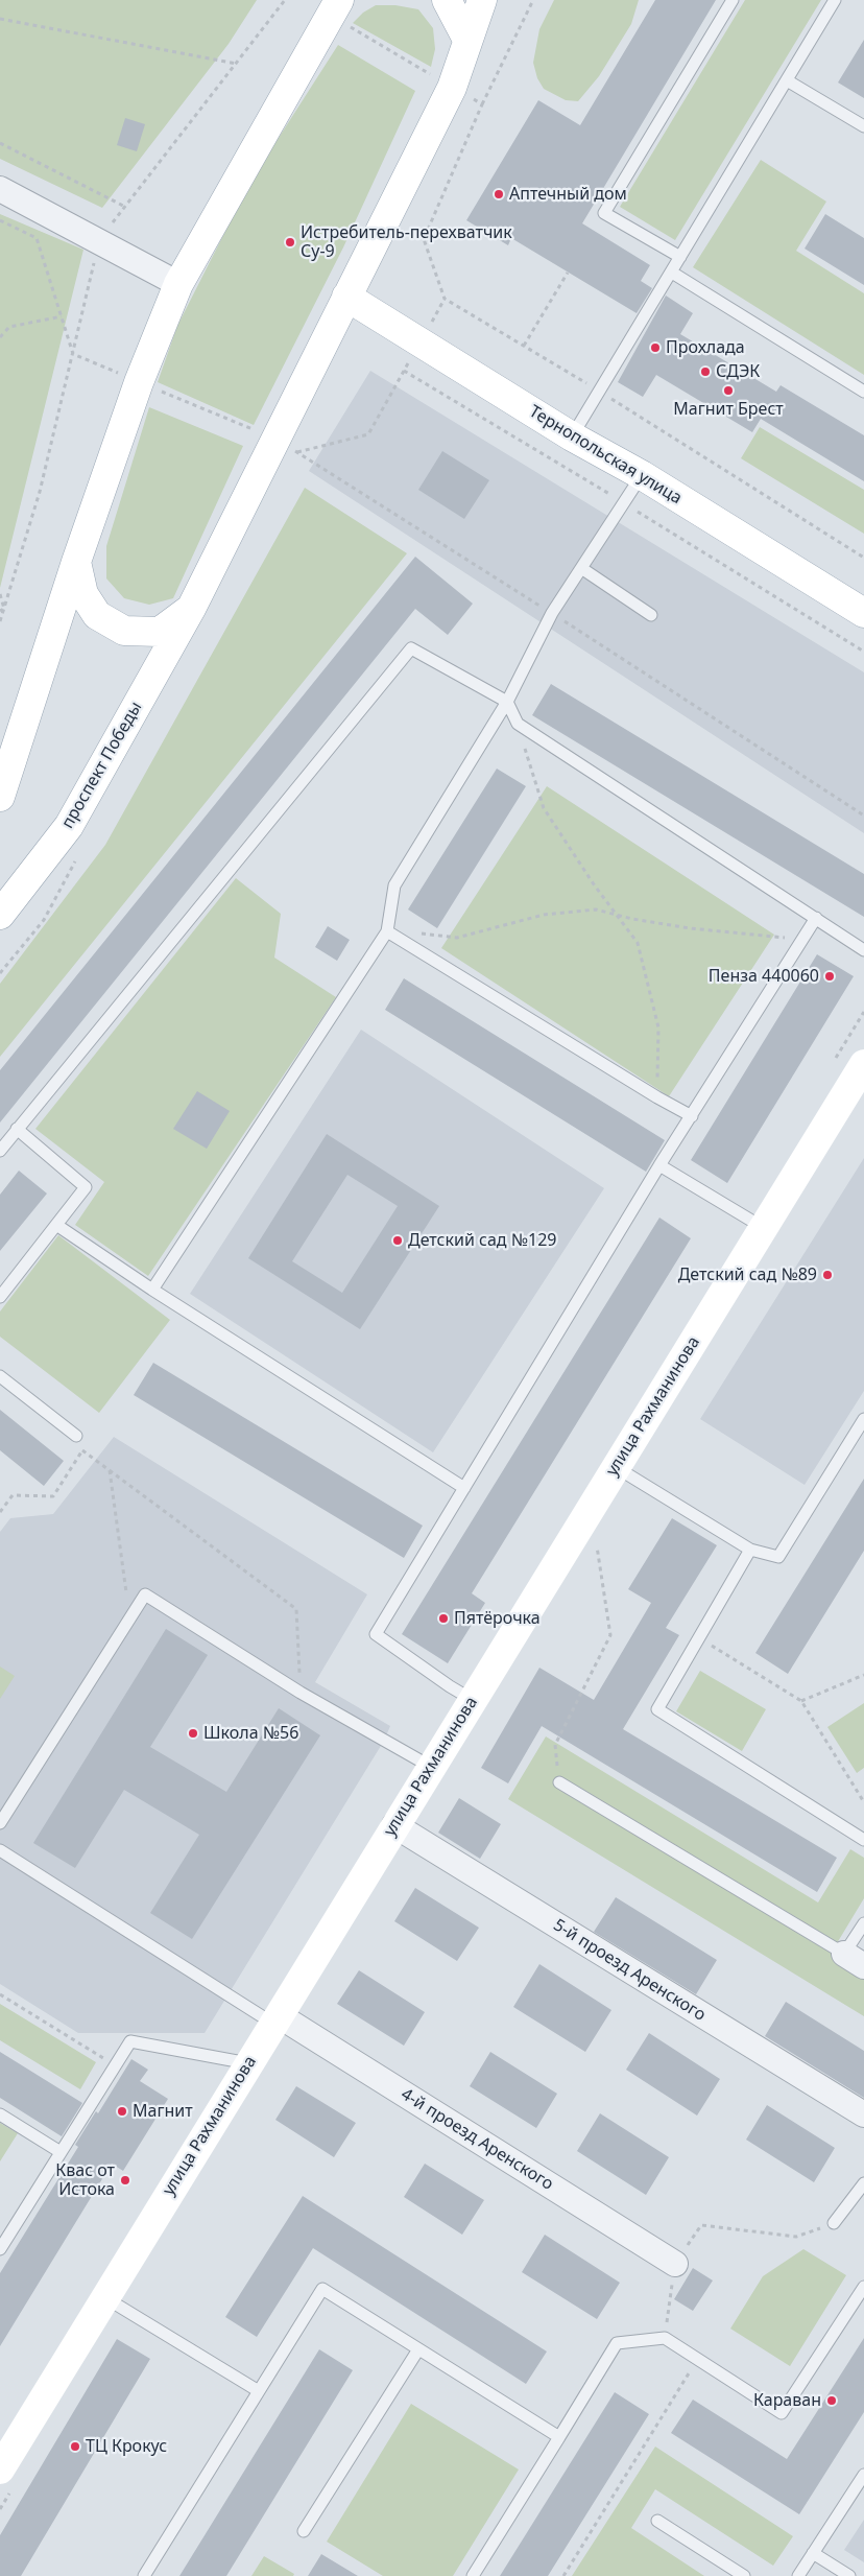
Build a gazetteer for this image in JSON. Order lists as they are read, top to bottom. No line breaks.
{"streets":{"main road":["Тернопольская улица","проспект Победы","улица Рахманинова"],"street":["5-й проезд Аренского","4-й проезд Аренского"]},"crossings":[["Тернопольская улица","проспект Победы"],["улица Рахманинова","5-й проезд Аренского"],["улица Рахманинова","4-й проезд Аренского"]],"places":["Аптечный дом","Истребитель-перехватчик Су-9","Прохлада","СДЭК","Магнит Брест","Пенза 440060","Детский сад №129","Детский сад №89","Пятёрочка","Школа №56","Магнит","Квас от Истока","Караван","ТЦ Крокус"]}
